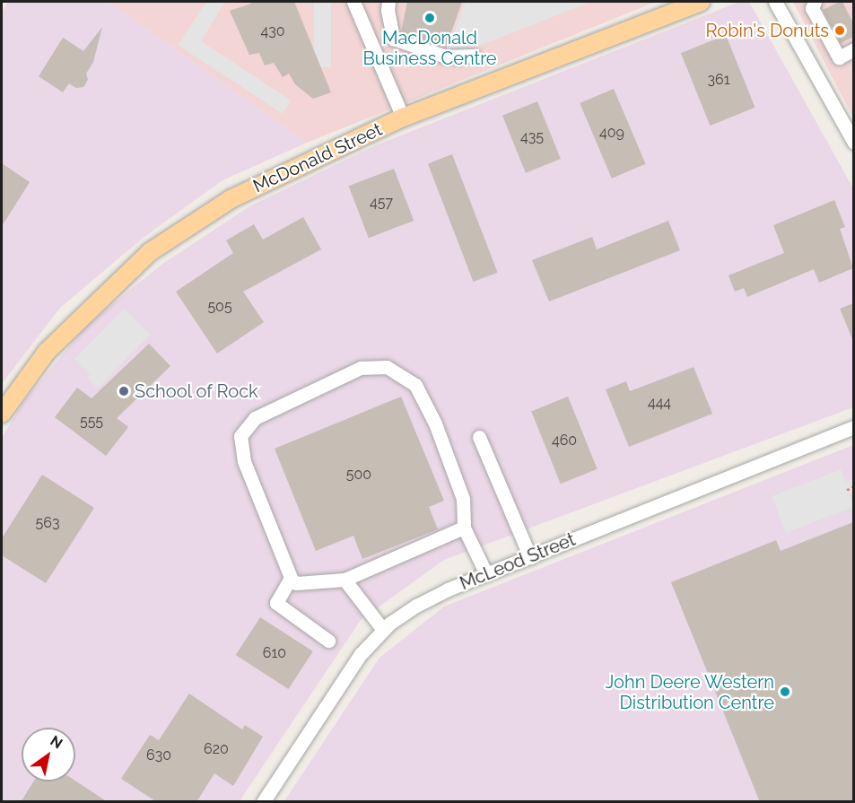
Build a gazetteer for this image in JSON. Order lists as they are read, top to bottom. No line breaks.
{"streets":{"main road":["McDonald Street"],"street":["McLeod Street"]},"places":["MacDonald Business Centre","Robin's Donuts","School of Rock","John Deere Western Distribution Centre"],"house_numbers":["430","361","409","435","457","505","444","555","460","500","563","610","620","630"],"north":"top right"}
